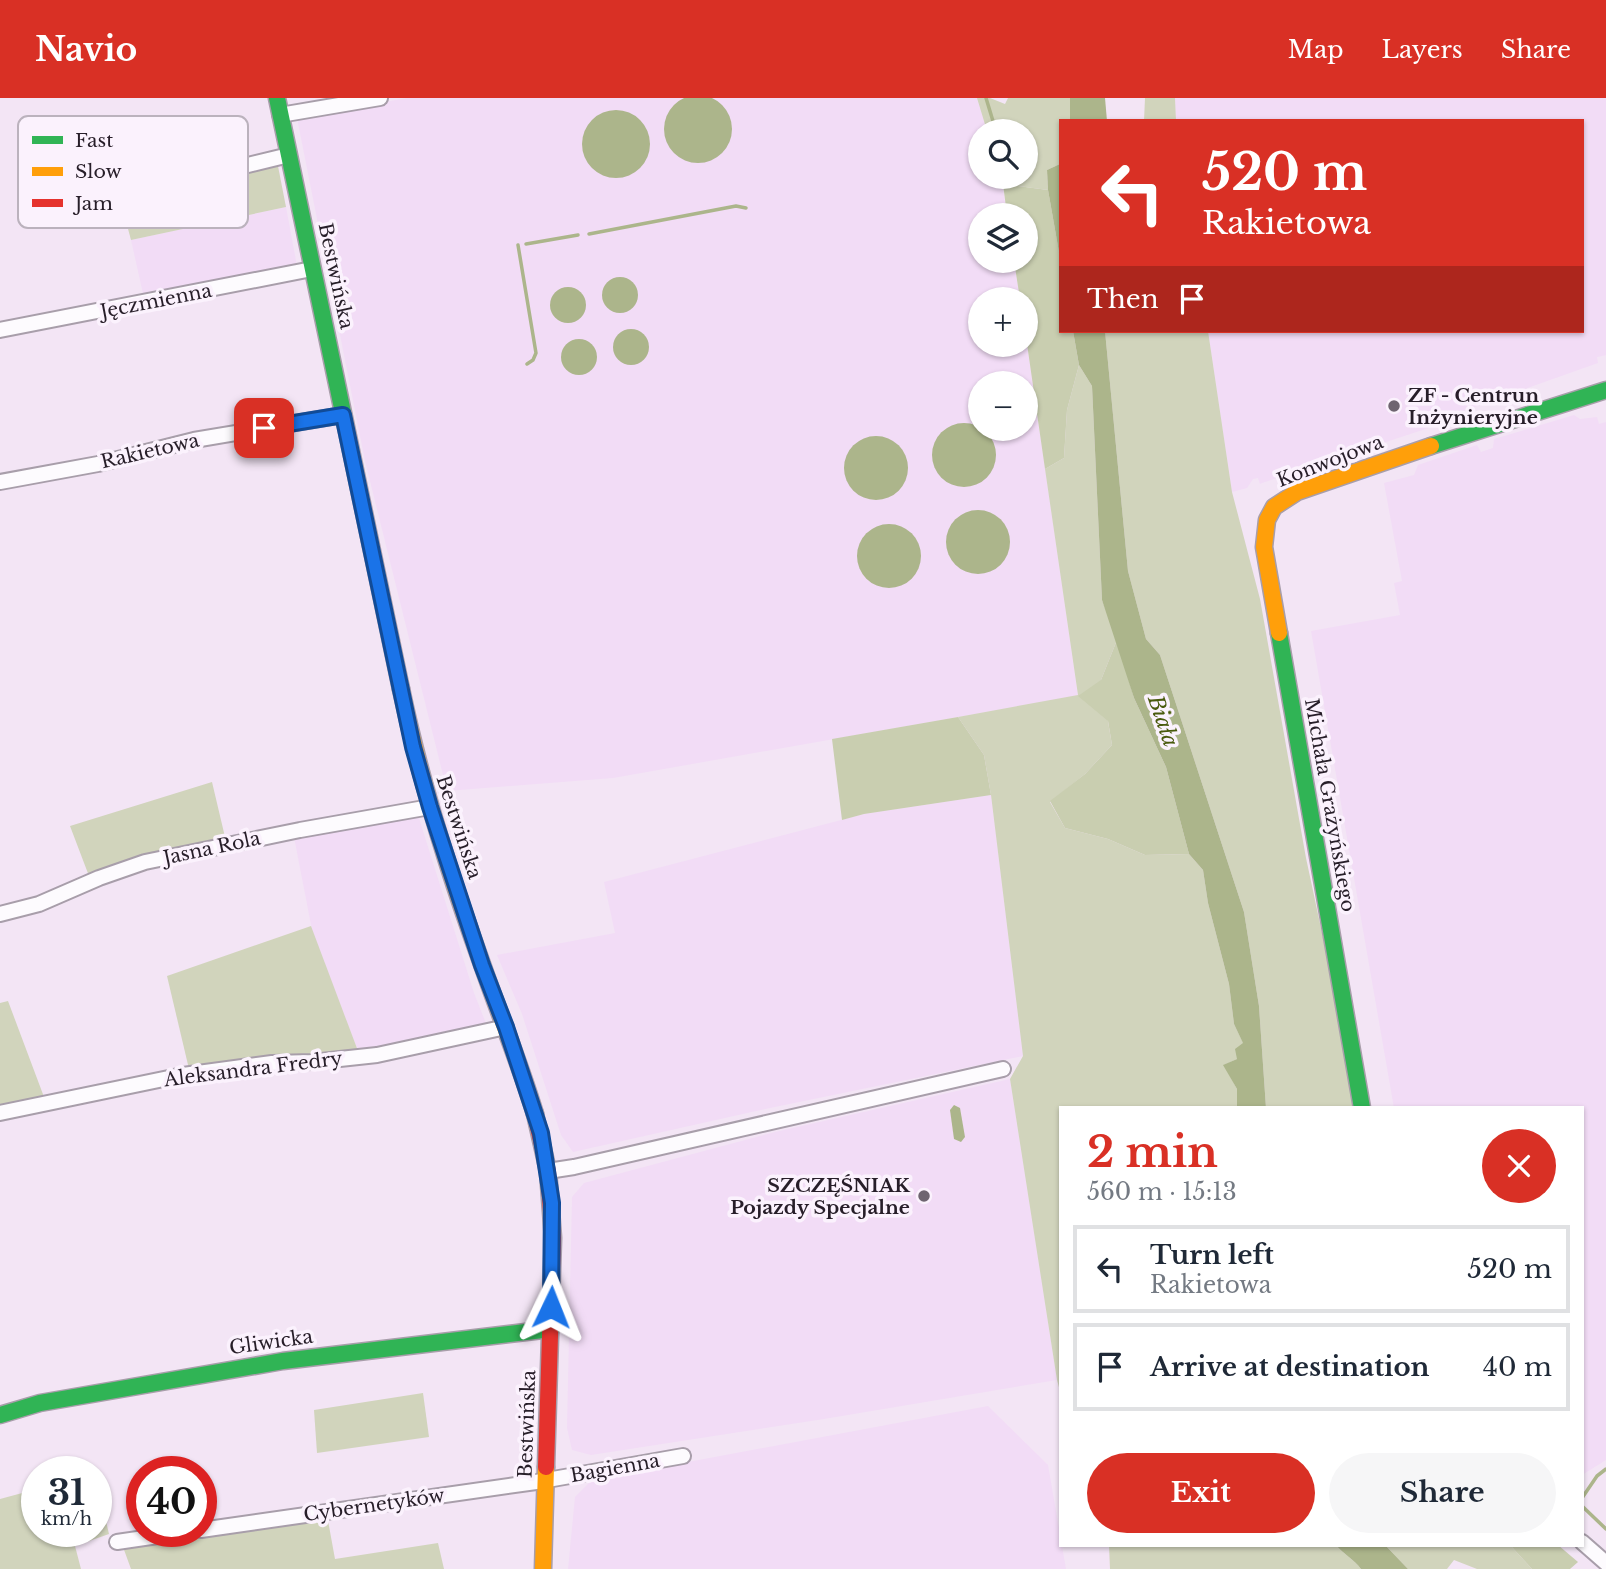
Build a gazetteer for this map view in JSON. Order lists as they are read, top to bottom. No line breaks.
{"streets":{"street":["Bestwińska","Jęczmienna","Rakietowa","Konwojowa","Michała Grażyńskiego","Jasna Rola","Aleksandra Fredry","Gliwicka","Bagienna","Cybernetyków"]},"crossings":[["Bestwińska","Jęczmienna"],["Bestwińska","Rakietowa"],["Bestwińska","Jasna Rola"],["Bestwińska","Aleksandra Fredry"],["Bestwińska","Gliwicka"],["Bestwińska","Bagienna"],["Bestwińska","Cybernetyków"],["Konwojowa","Michała Grażyńskiego"],["Bagienna","Cybernetyków"]],"water":["Biała"],"places":["ZF - Centrun Inżynieryjne","SZCZĘŚNIAK Pojazdy Specjalne"],"legend":["Fast","Slow","Jam"],"page":{"header":"Navio","nav":["Map","Layers","Share"],"map_buttons":["+","−"],"turn":["520 m","Rakietowa"],"then":"Then","heading":["2 min","560 m · 15:13"],"list":[{"name":"Turn left","note":"Rakietowa","value":"520 m"},{"name":"Arrive at destination","value":"40 m"}],"buttons":["Exit","Share"],"speed":"31 km/h","limit":"40"}}
